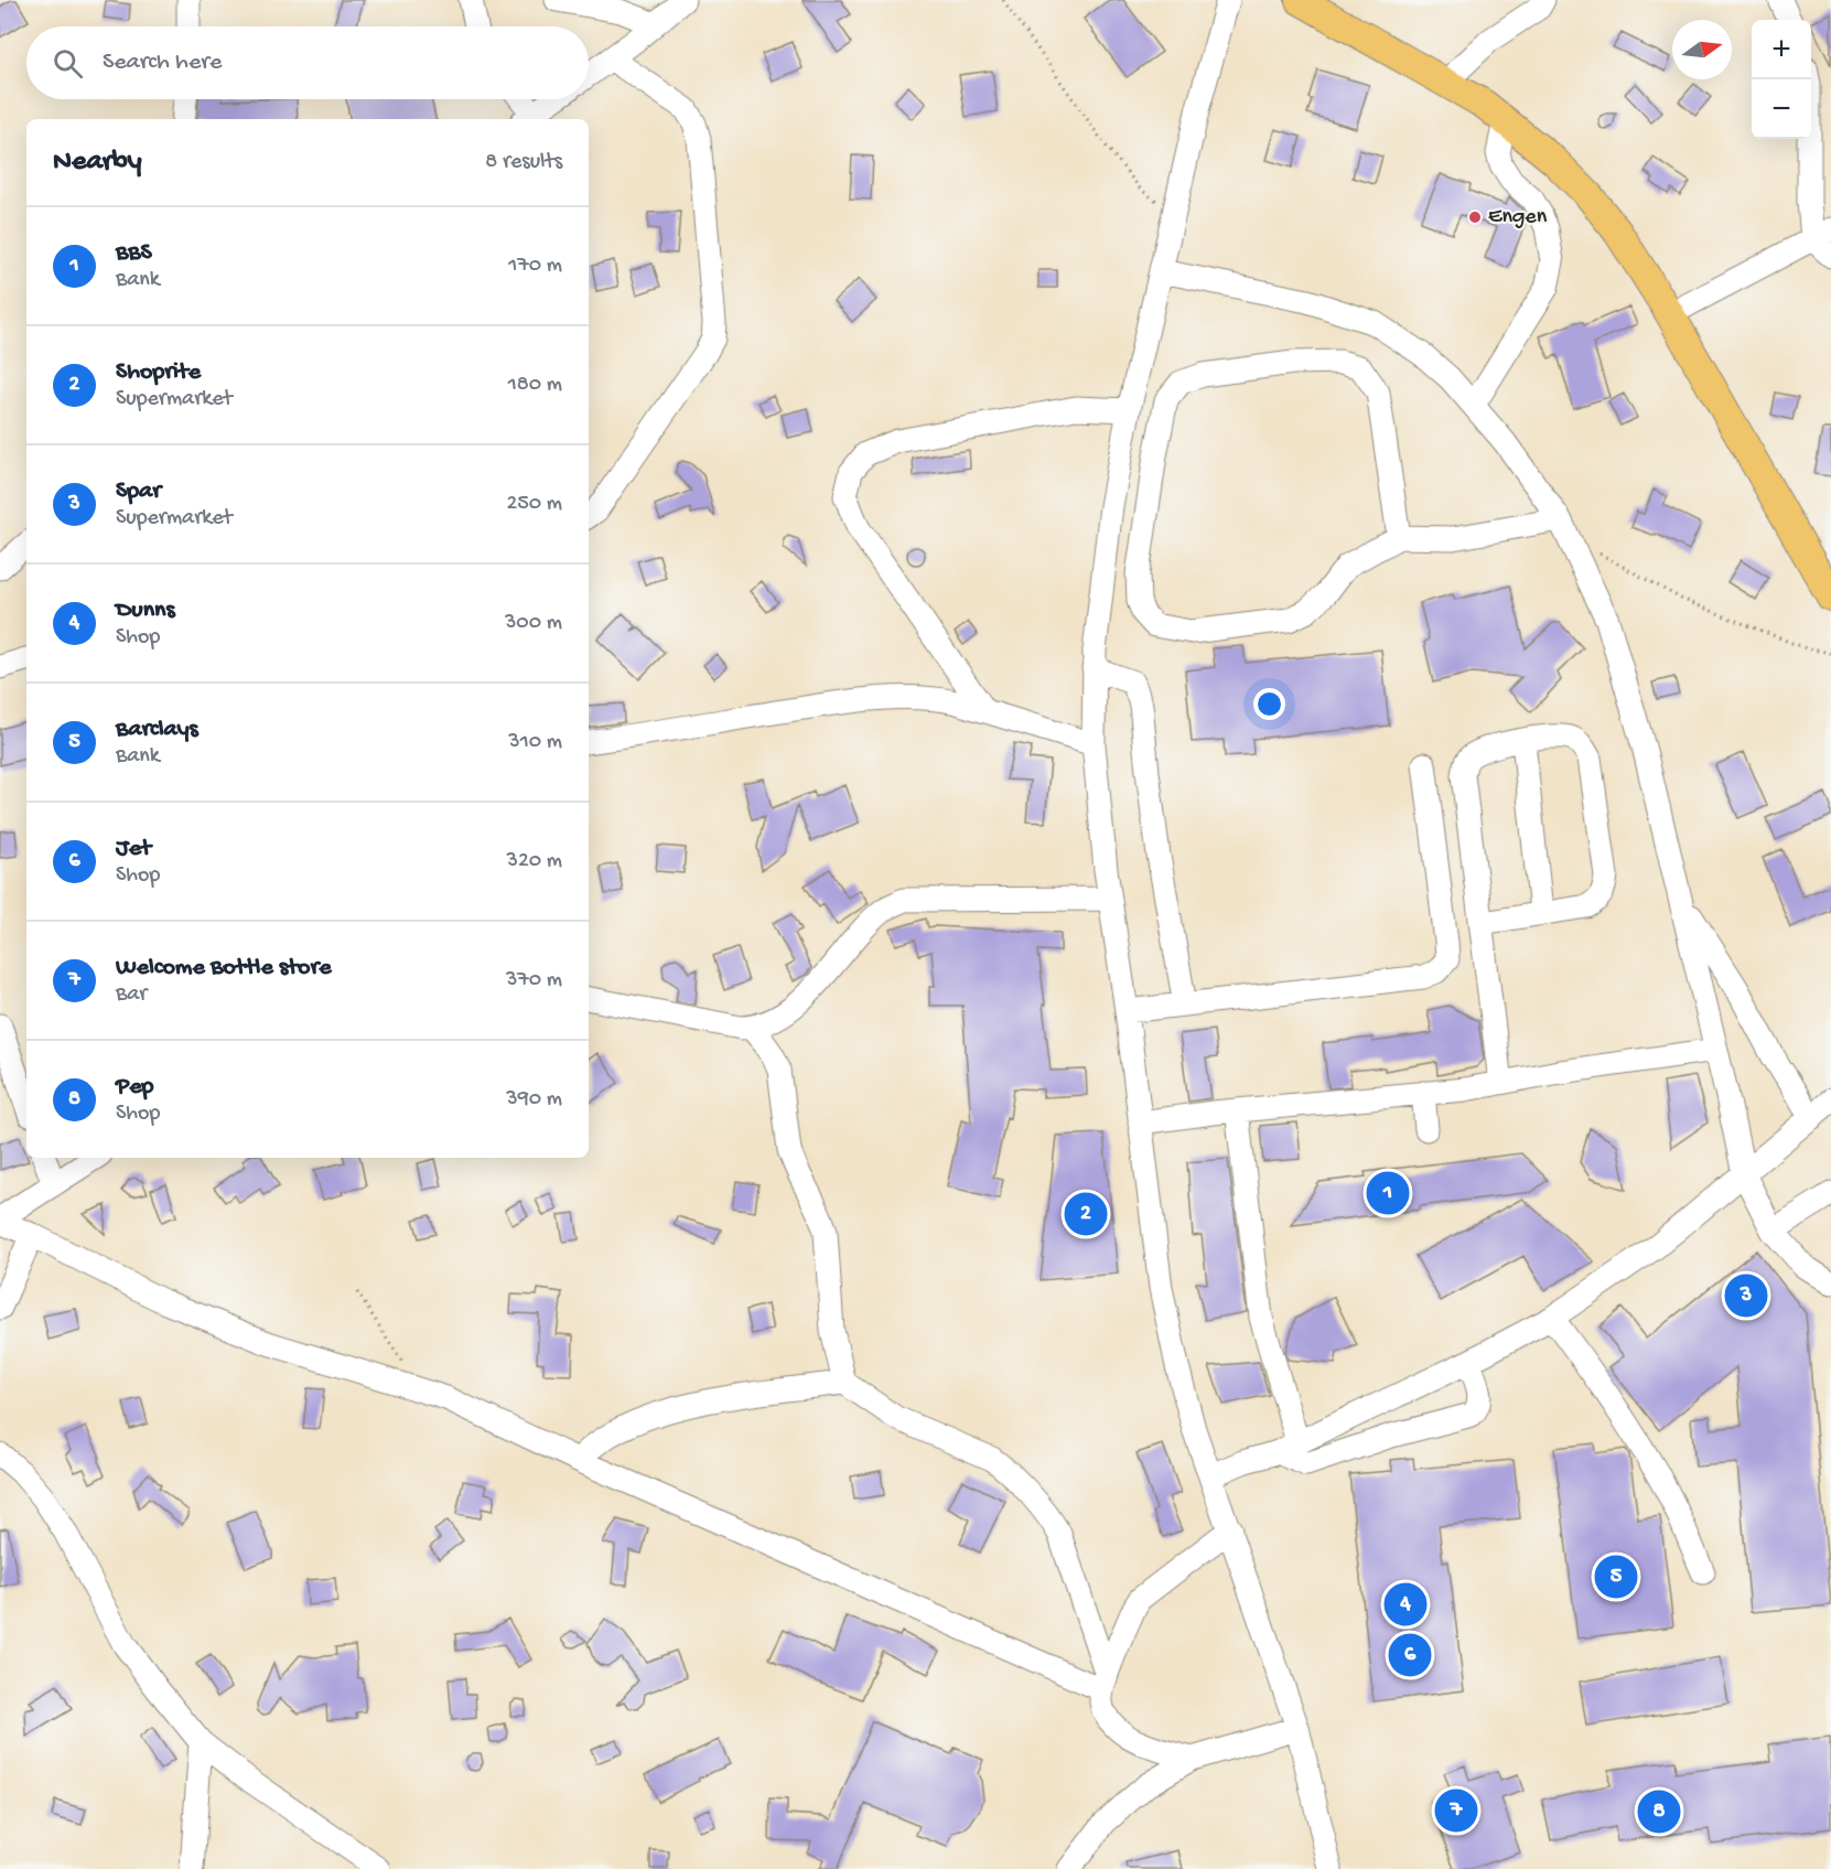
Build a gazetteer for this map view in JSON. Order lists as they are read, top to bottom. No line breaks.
{"places":["Engen"],"north":"right","page":{"map_buttons":["+","−"],"search":"Search here","heading":["Nearby","8 results"],"list":[{"mark":"1","name":"BBS","note":"Bank","value":"170 m"},{"mark":"2","name":"Shoprite","note":"Supermarket","value":"180 m"},{"mark":"3","name":"Spar","note":"Supermarket","value":"250 m"},{"mark":"4","name":"Dunns","note":"Shop","value":"300 m"},{"mark":"5","name":"Barclays","note":"Bank","value":"310 m"},{"mark":"6","name":"Jet","note":"Shop","value":"320 m"},{"mark":"7","name":"Welcome Bottle store","note":"Bar","value":"370 m"},{"mark":"8","name":"Pep","note":"Shop","value":"390 m"}],"pins":["1","2","3","5","4","6","7","8"]}}
